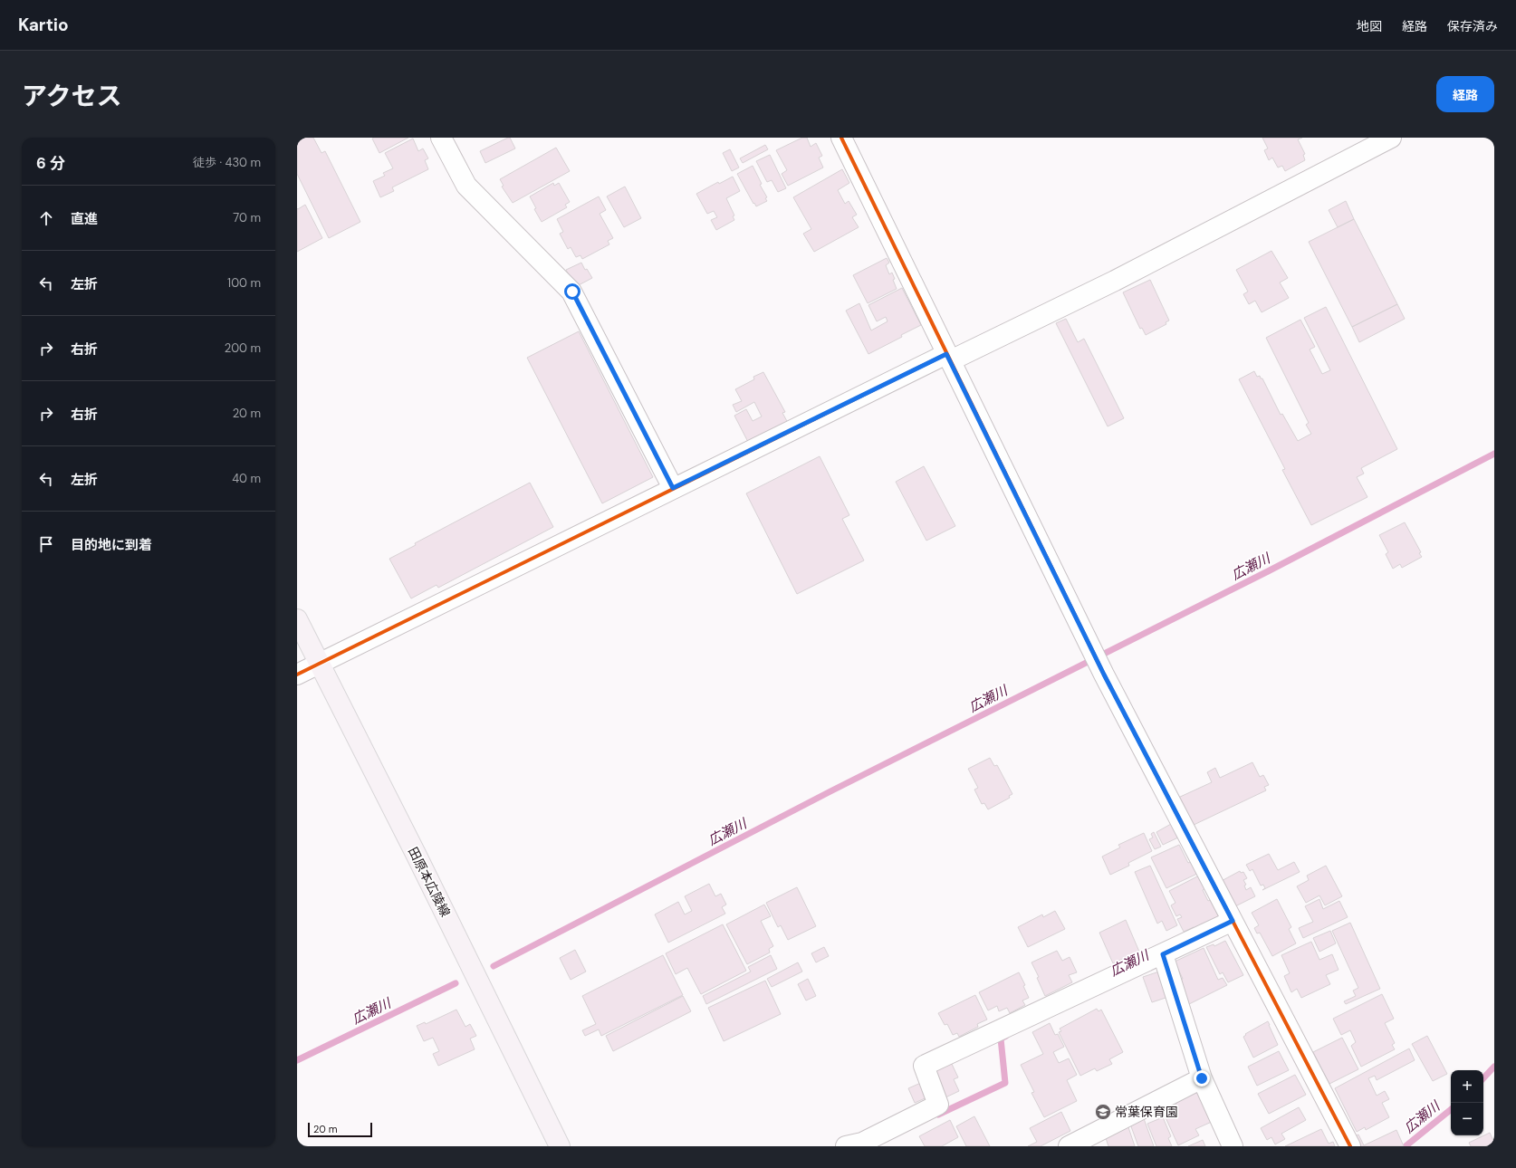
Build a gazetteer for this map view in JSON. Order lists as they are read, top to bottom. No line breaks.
{"streets":{"main road":["田原本広陵線"]},"water":["広瀬川"],"places":{"school or university":["常葉保育園"]},"scale_bar":"20 m","page":{"header":"Kartio","nav":["地図","経路","保存済み"],"title":"アクセス","buttons":"経路","heading":["6 分","徒歩 · 430 m"],"list":[["直進","70 m"],["左折","100 m"],["右折","200 m"],["右折","20 m"],["左折","40 m"],"目的地に到着"],"map_buttons":["+","−"],"scale":"20 m"}}
